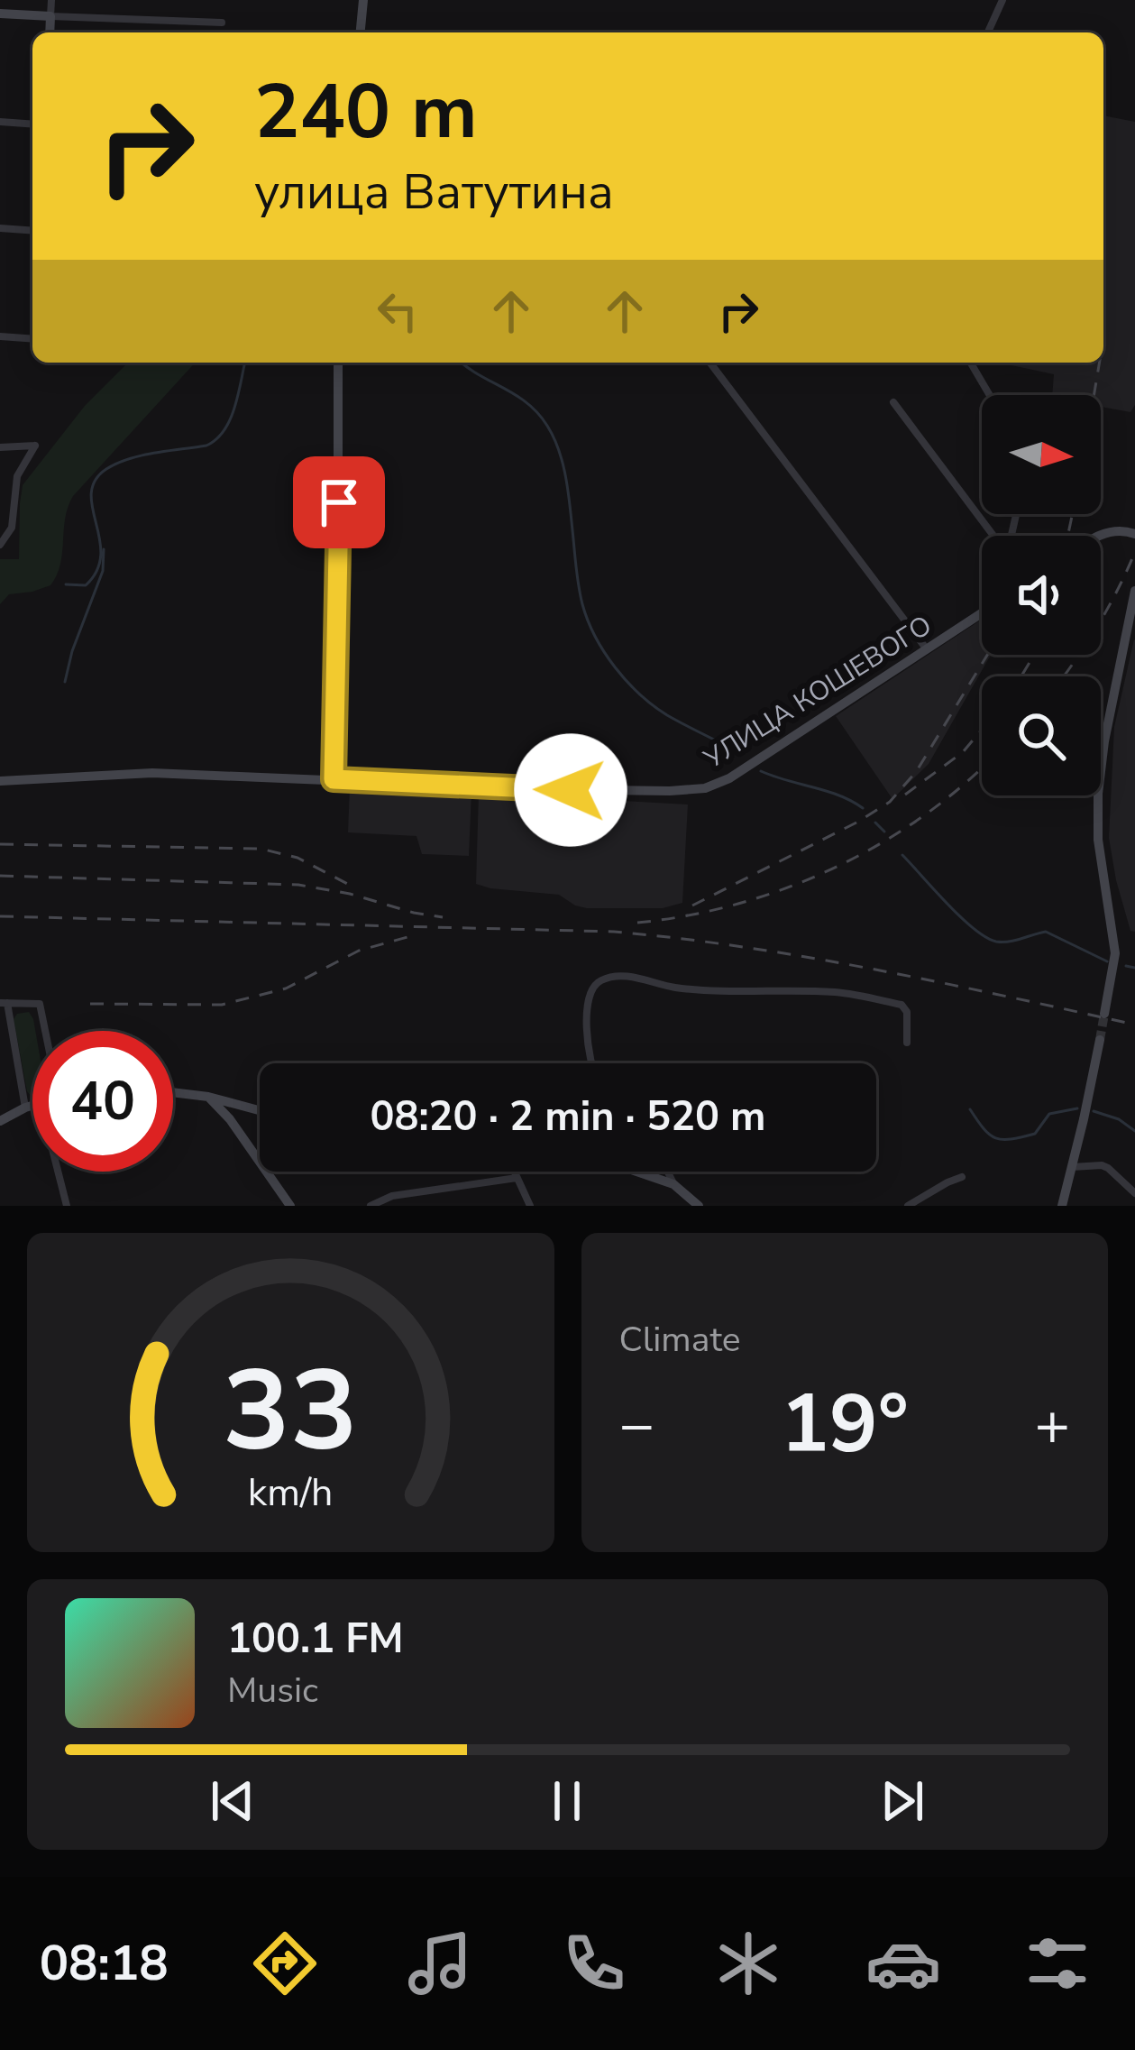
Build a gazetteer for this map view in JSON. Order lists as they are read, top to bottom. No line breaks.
{"streets":{"street":["УЛИЦА КОШЕВОГО"]},"north":"right","page":{"turn":["240 m","улица Ватутина"],"limit":"40","trip":"08:20 · 2 min · 520 m","tile":"Climate","heat":["−","19°","+"],"song":["100.1 FM","Music"],"tabs":"08:18","gauge":["33","km/h"]}}
